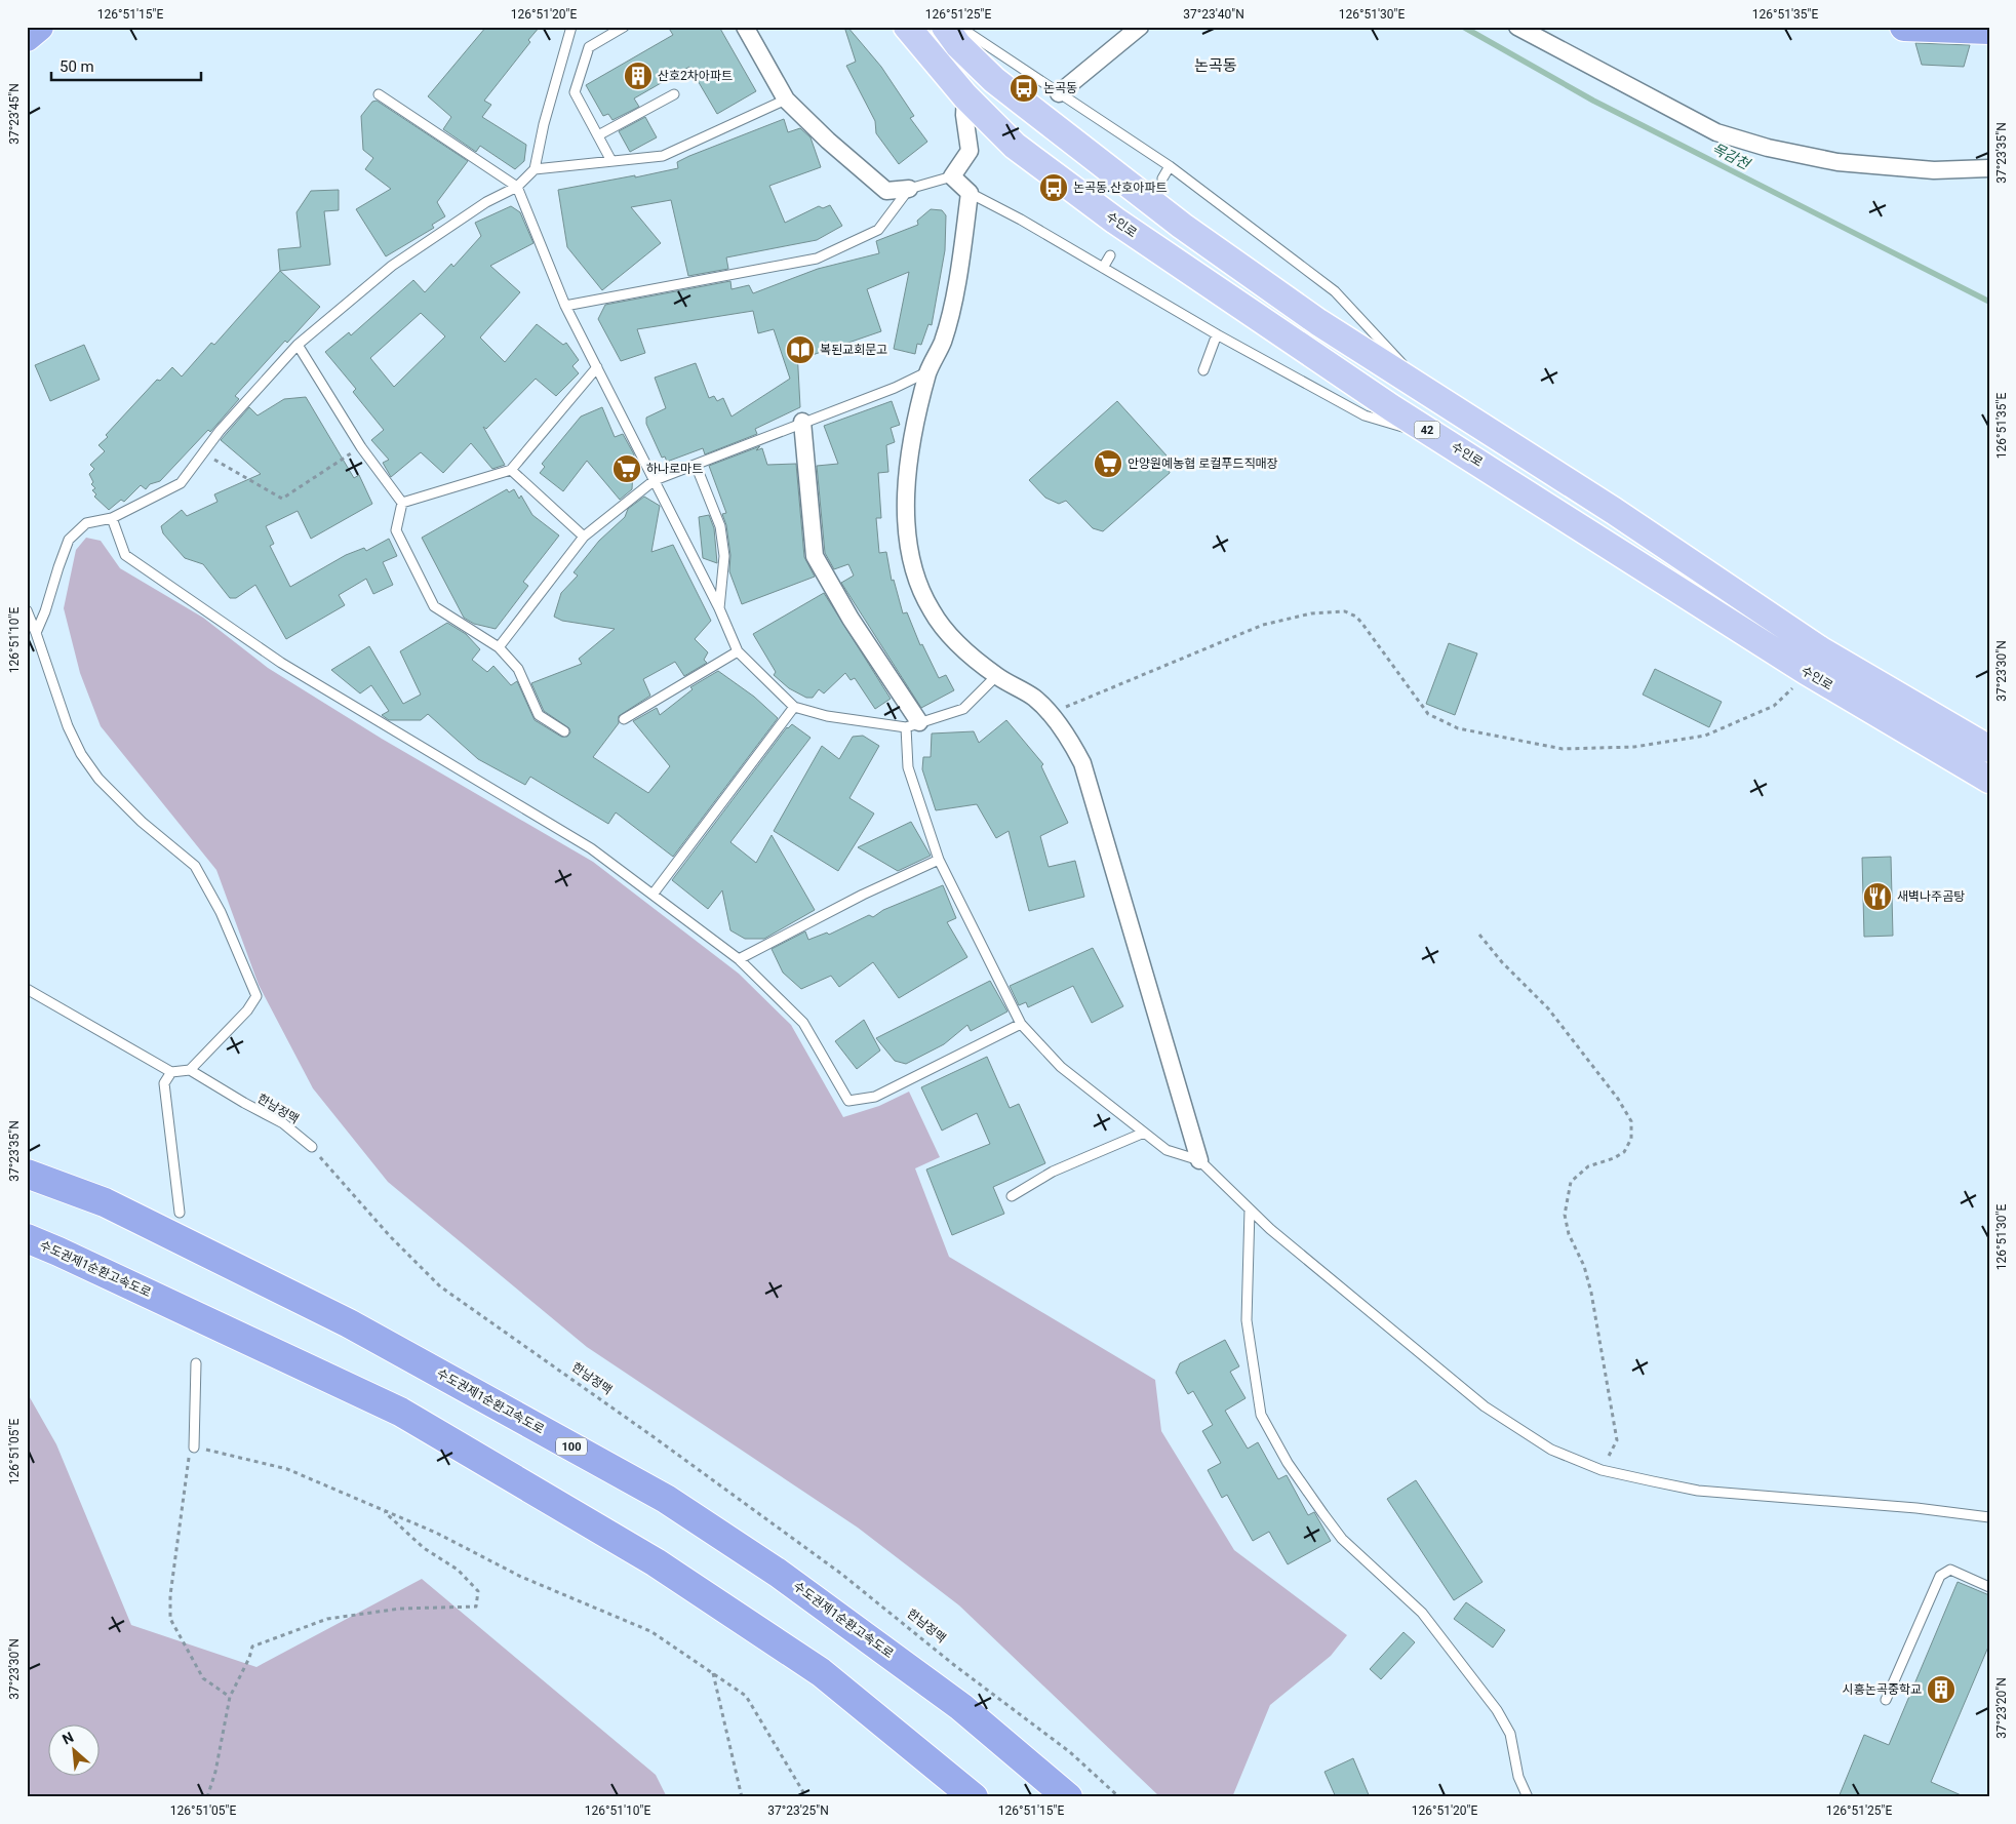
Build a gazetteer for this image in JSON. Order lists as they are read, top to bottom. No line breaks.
{"streets":{"highway":["수도권제1순환고속도로","100"],"main road":["수인로","42"],"lane":["한남정맥"]},"districts":["논곡동"],"water":["목감천"],"places":{"building":["산호2차아파트","시흥논곡중학교"],"bus stop":["논곡동","논곡동.산호아파트"],"library":["복된교회문고"],"supermarket":["안양원예농협 로컬푸드직매장","하나로마트"],"restaurant":["새벽나주곰탕"]},"scale_bar":"50 m","north":"top left","coordinates":["126°51'15\"E","126°51'20\"E","126°51'25\"E","37°23'40\"N","126°51'30\"E","126°51'35\"E","37°23'45\"N","37°23'35\"N","126°51'10\"E","37°23'30\"N","126°51'05\"E","37°23'20\"N","37°23'25\"N"]}
